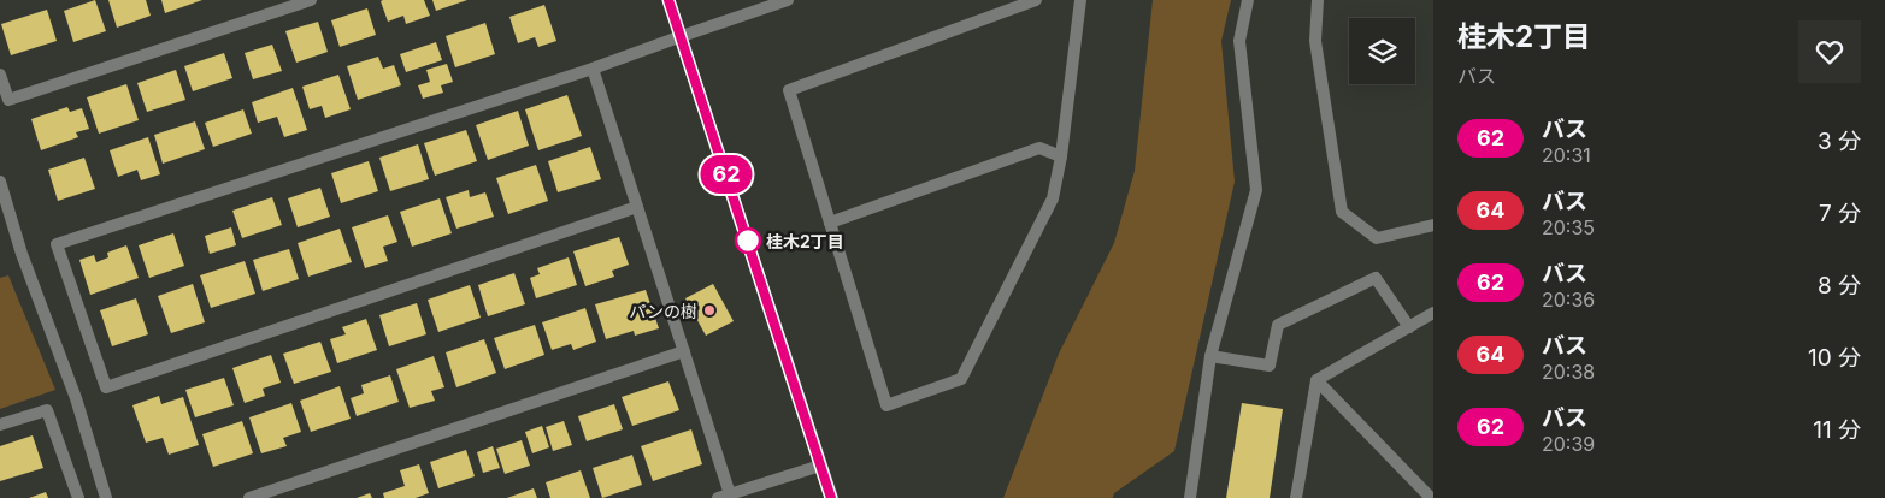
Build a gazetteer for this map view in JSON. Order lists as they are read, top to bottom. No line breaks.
{"places":["桂木2丁目","パンの樹"],"lines":["bus line 62"],"page":{"on_map":"62","heading":["桂木2丁目","バス"],"list":[{"mark":"62","name":"バス","note":"20:31","value":"3 分"},{"mark":"64","name":"バス","note":"20:35","value":"7 分"},{"mark":"62","name":"バス","note":"20:36","value":"8 分"},{"mark":"64","name":"バス","note":"20:38","value":"10 分"},{"mark":"62","name":"バス","note":"20:39","value":"11 分"}]}}
